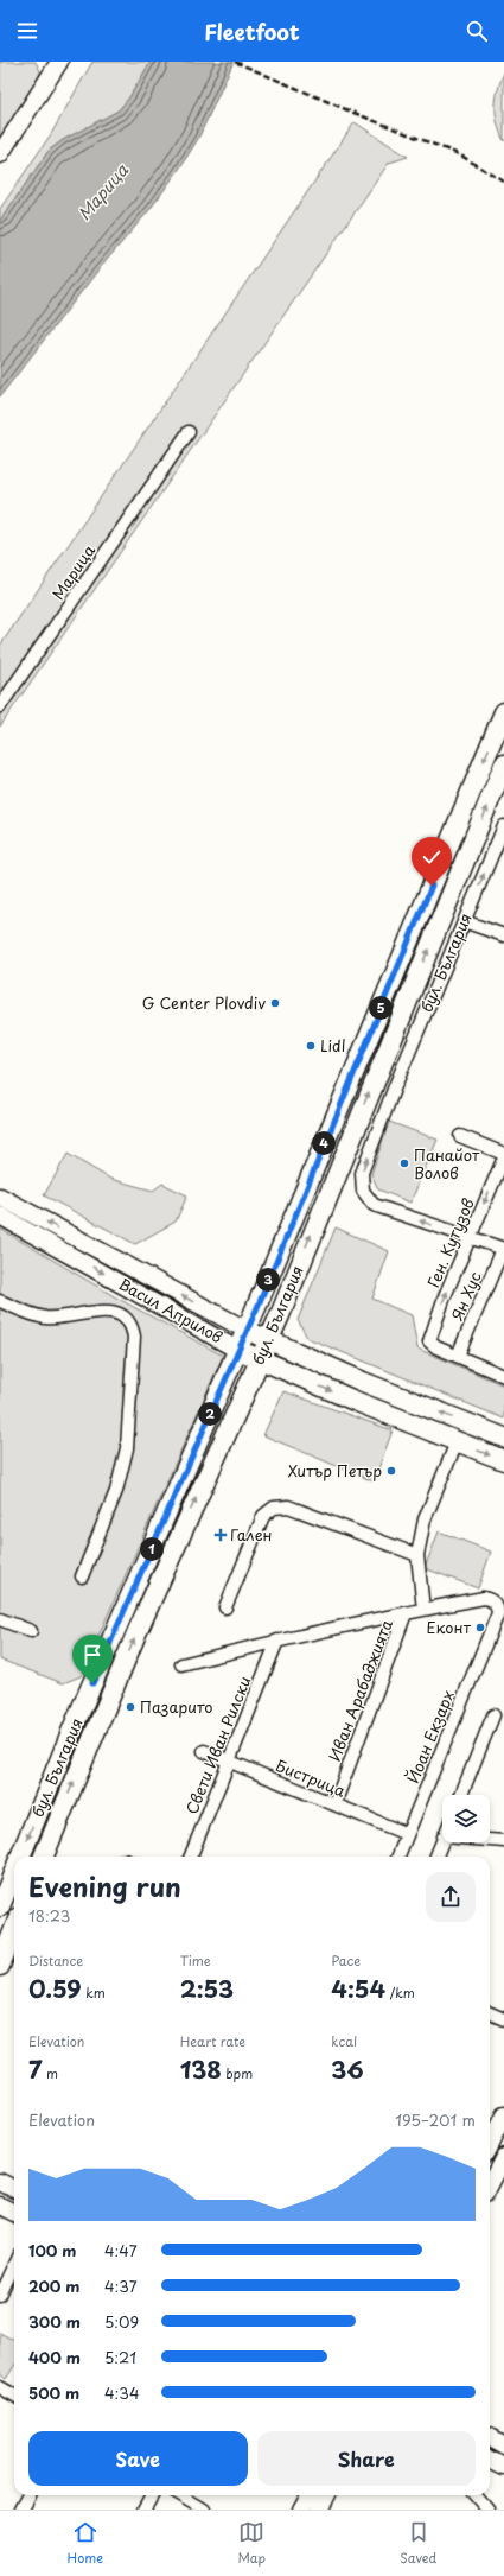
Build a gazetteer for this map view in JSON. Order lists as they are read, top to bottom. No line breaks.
{"streets":{"main road":["бул. България","Васил Априлов"],"street":["Марица","Ген. Кутузов","Ян Хус","Иван Арабаджията","Йоан Екзарх","Свети Иван Рилски","Бистрица"]},"crossings":[["бул. България","Ген. Кутузов"],["бул. България","Васил Априлов"],["Ген. Кутузов","Ян Хус"],["Иван Арабаджията","Бистрица"],["Йоан Екзарх","Бистрица"],["Свети Иван Рилски","Бистрица"]],"water":["Марица"],"places":{"other":["G Center Plovdiv","Lidl","Панайот Волов","Хитър Петър","Еконт","Пазарито"],"health":["Гален"]},"page":{"header":"Fleetfoot","pins":["5","4","3","2","1"],"heading":["Evening run","18:23"],"stats":[["Distance","0.59 km"],["Time","2:53"],["Pace","4:54 /km"],["Elevation","7 m"],["Heart rate","138 bpm"],["kcal","36"]],"chart":["Elevation","195–201 m"],"list":[{"name":"100 m","note":"4:47"},{"name":"200 m","note":"4:37"},{"name":"300 m","note":"5:09"},{"name":"400 m","note":"5:21"},{"name":"500 m","note":"4:34"}],"buttons":["Save","Share"],"tabs":["Home","Map","Saved"]}}
